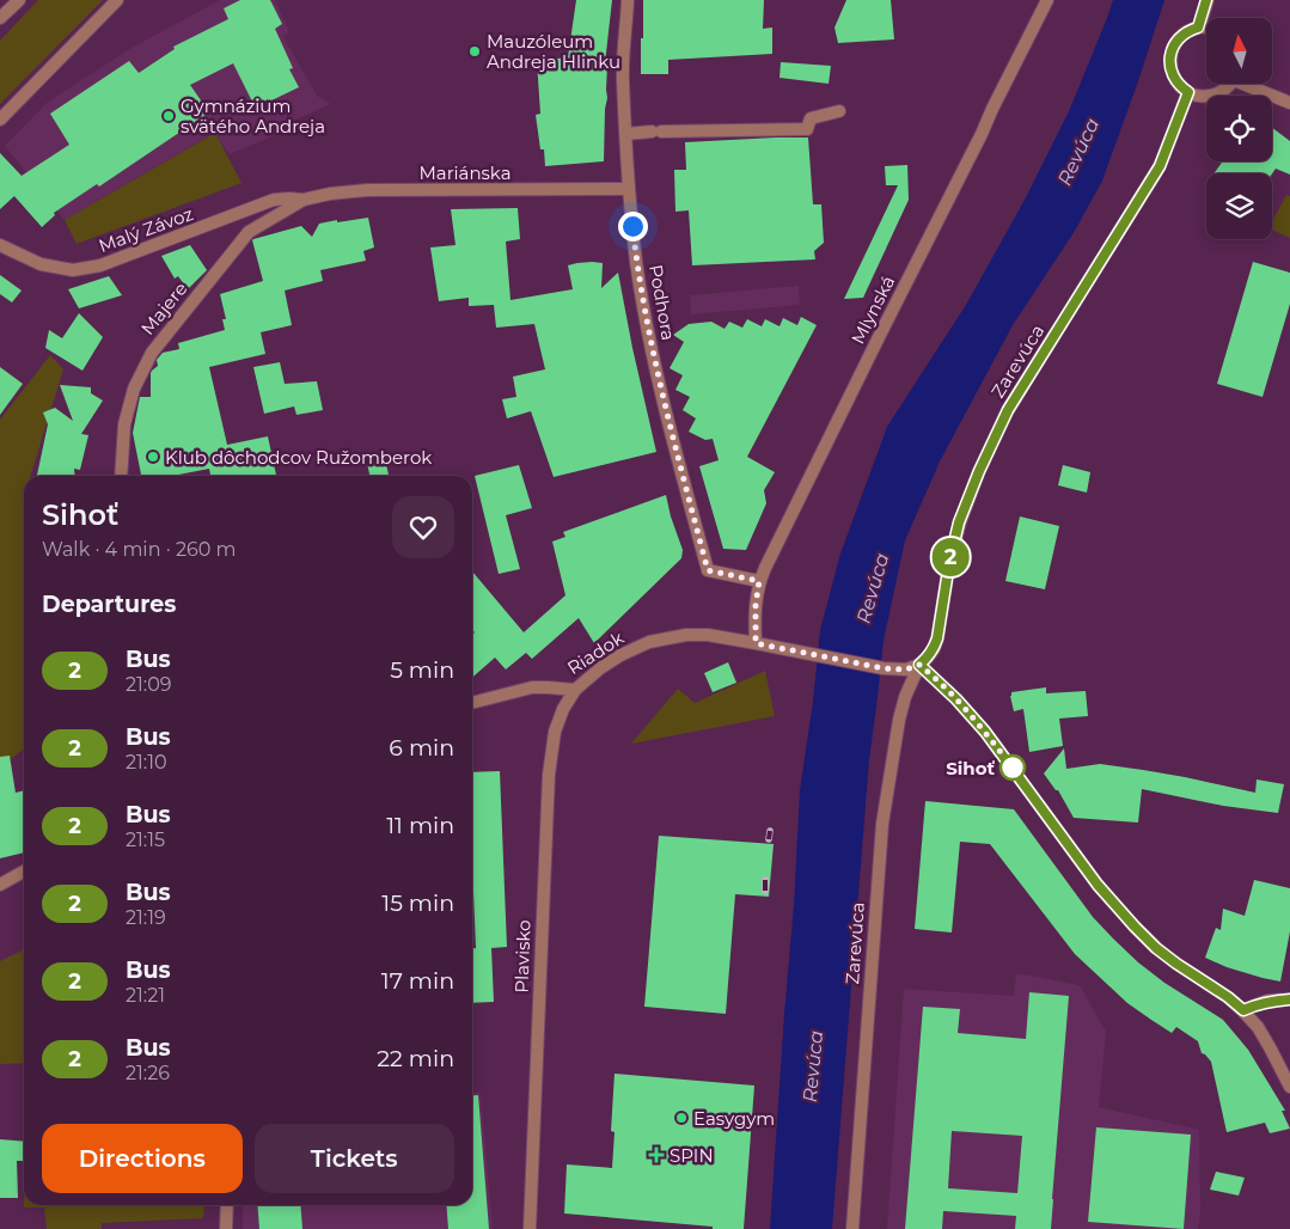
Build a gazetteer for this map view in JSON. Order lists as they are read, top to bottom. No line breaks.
{"streets":{"street":["Mariánska","Malý Závoz","Podhora","Majere","Mlynská","Zarevúca","Riadok","Plavisko"]},"crossings":[["Mariánska","Malý Závoz"],["Mariánska","Podhora"],["Mariánska","Majere"],["Malý Závoz","Majere"],["Podhora","Mlynská"],["Mlynská","Riadok"],["Zarevúca","Riadok"],["Riadok","Plavisko"]],"water":["Revúca"],"places":{"other":["Mauzóleum Andreja Hlinku","Gymnázium svätého Andreja","Klub dôchodcov Ružomberok","Sihoť","Easygym"],"health":["SPIN"]},"lines":["bus line 2"],"north":"top","page":{"on_map":"2","heading":[["Sihoť","Walk · 4 min · 260 m"],"Departures"],"list":[{"mark":"2","name":"Bus","note":"21:09","value":"5 min"},{"mark":"2","name":"Bus","note":"21:10","value":"6 min"},{"mark":"2","name":"Bus","note":"21:15","value":"11 min"},{"mark":"2","name":"Bus","note":"21:19","value":"15 min"},{"mark":"2","name":"Bus","note":"21:21","value":"17 min"},{"mark":"2","name":"Bus","note":"21:26","value":"22 min"}],"buttons":["Directions","Tickets"]}}
